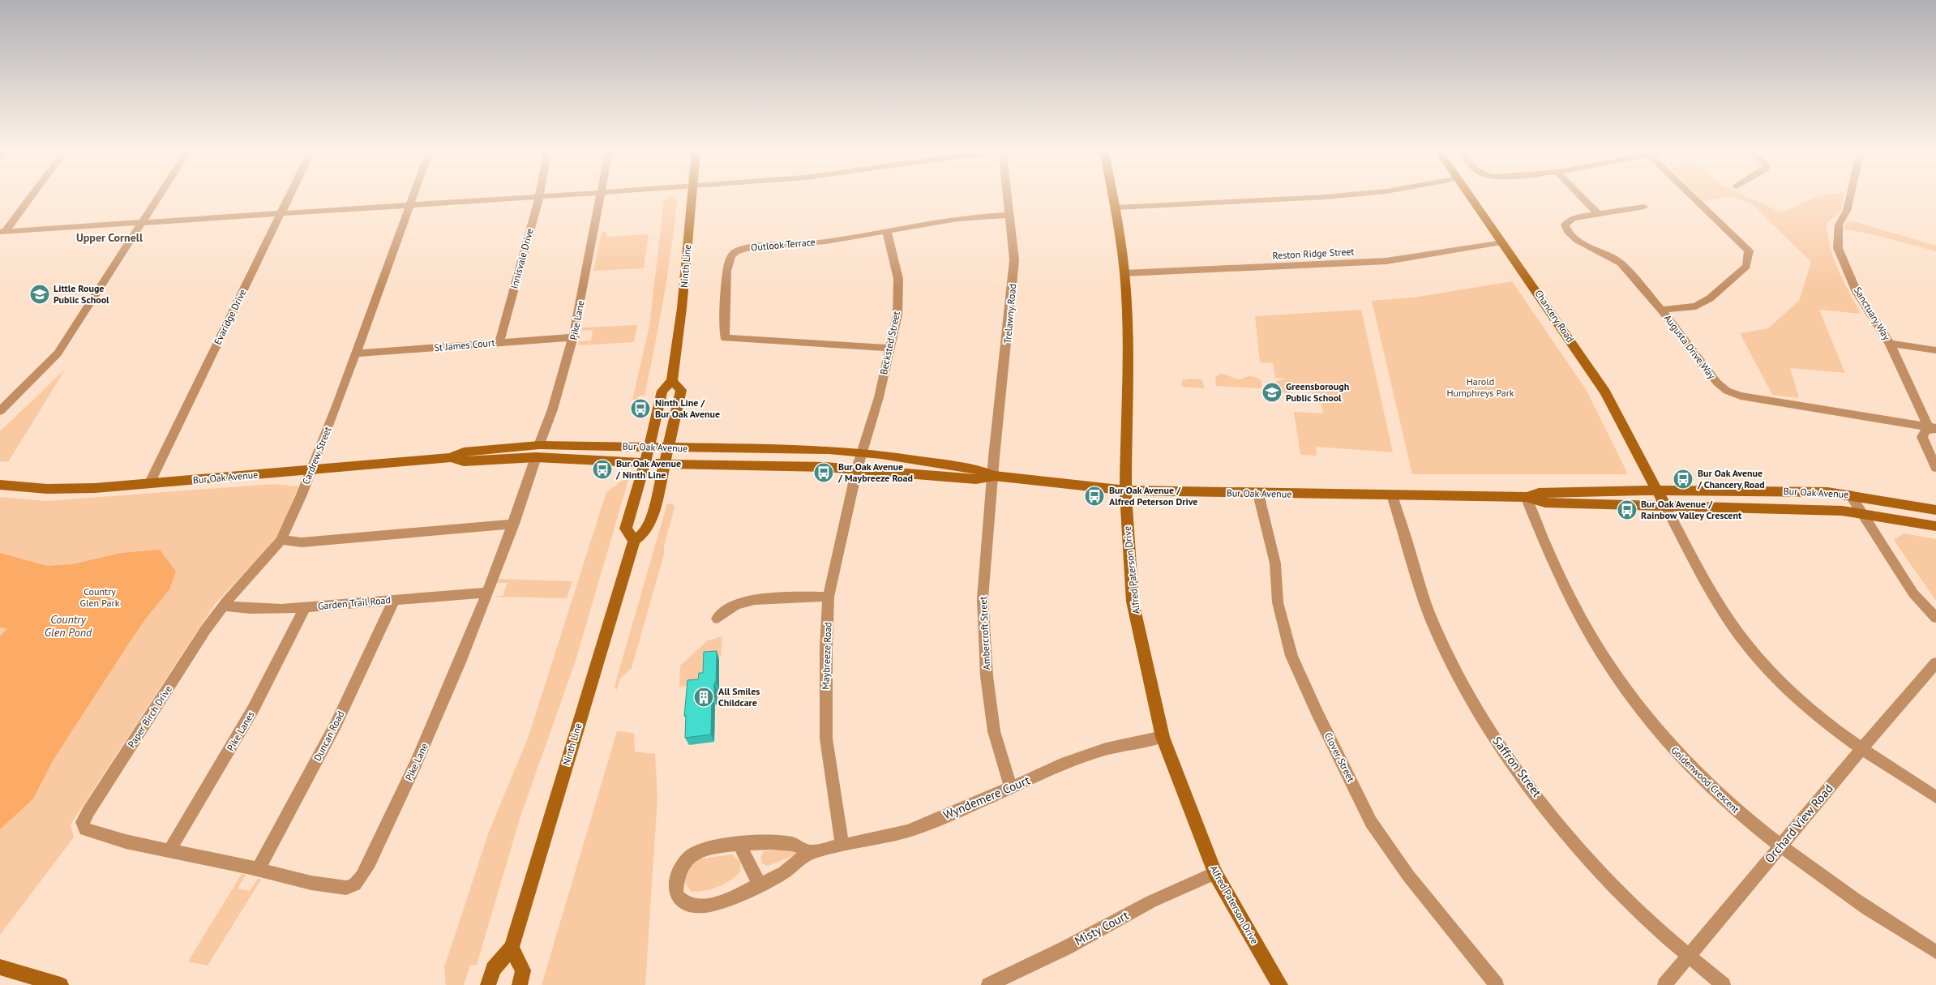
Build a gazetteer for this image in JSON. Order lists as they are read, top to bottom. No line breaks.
{"streets":{"street":["Outlook Terrace","Reston Ridge Street","Innisvale Drive","Ninth Line","Trelawny Road","Sanctuary Way","Chancery Road","Evaridge Drive","Pike Lane","Becksted Street","St James Court","Augusta Drive Way","Bur Oak Avenue","Cardrew Street","Alfred Paterson Drive","Garden Trail Road","Ambercroft Street","Maybreeze Road","Paper Birch Drive","Pike Lanes","Duncan Road","Clover Street","Saffron Street","Goldenwood Crescent","Wyndemere Court","Orchard View Road","Misty Court"]},"crossings":[["Outlook Terrace","Trelawny Road"],["Outlook Terrace","Becksted Street"],["Reston Ridge Street","Chancery Road"],["Reston Ridge Street","Alfred Paterson Drive"],["Innisvale Drive","St James Court"],["Ninth Line","Bur Oak Avenue"],["Trelawny Road","Bur Oak Avenue"],["Trelawny Road","Ambercroft Street"],["Sanctuary Way","Augusta Drive Way"],["Chancery Road","Bur Oak Avenue"],["Evaridge Drive","Bur Oak Avenue"],["Pike Lane","St James Court"],["Pike Lane","Bur Oak Avenue"],["Pike Lane","Garden Trail Road"],["Pike Lane","Paper Birch Drive"],["Pike Lane","Pike Lanes"],["Pike Lane","Duncan Road"],["Becksted Street","Bur Oak Avenue"],["St James Court","Cardrew Street"],["Bur Oak Avenue","Cardrew Street"],["Bur Oak Avenue","Alfred Paterson Drive"],["Bur Oak Avenue","Ambercroft Street"],["Bur Oak Avenue","Maybreeze Road"],["Bur Oak Avenue","Clover Street"],["Bur Oak Avenue","Saffron Street"],["Bur Oak Avenue","Goldenwood Crescent"],["Cardrew Street","Paper Birch Drive"],["Alfred Paterson Drive","Wyndemere Court"],["Alfred Paterson Drive","Misty Court"],["Garden Trail Road","Paper Birch Drive"],["Garden Trail Road","Pike Lanes"],["Garden Trail Road","Duncan Road"],["Ambercroft Street","Wyndemere Court"],["Maybreeze Road","Wyndemere Court"],["Paper Birch Drive","Pike Lanes"],["Saffron Street","Orchard View Road"],["Goldenwood Crescent","Orchard View Road"]],"districts":["Upper Cornell"],"water":["Country Glen Pond"],"parks":["Harold Humphreys Park","Country Glen Park"],"places":{"school or university":["Little Rouge Public School","Greensborough Public School"],"bus stop":["Ninth Line / Bur Oak Avenue","Bur Oak Avenue / Ninth Line","Bur Oak Avenue / Maybreeze Road","Bur Oak Avenue / Chancery Road","Bur Oak Avenue / Alfred Peterson Drive","Bur Oak Avenue / Rainbow Valley Crescent"],"building":["All Smiles Childcare"]}}
